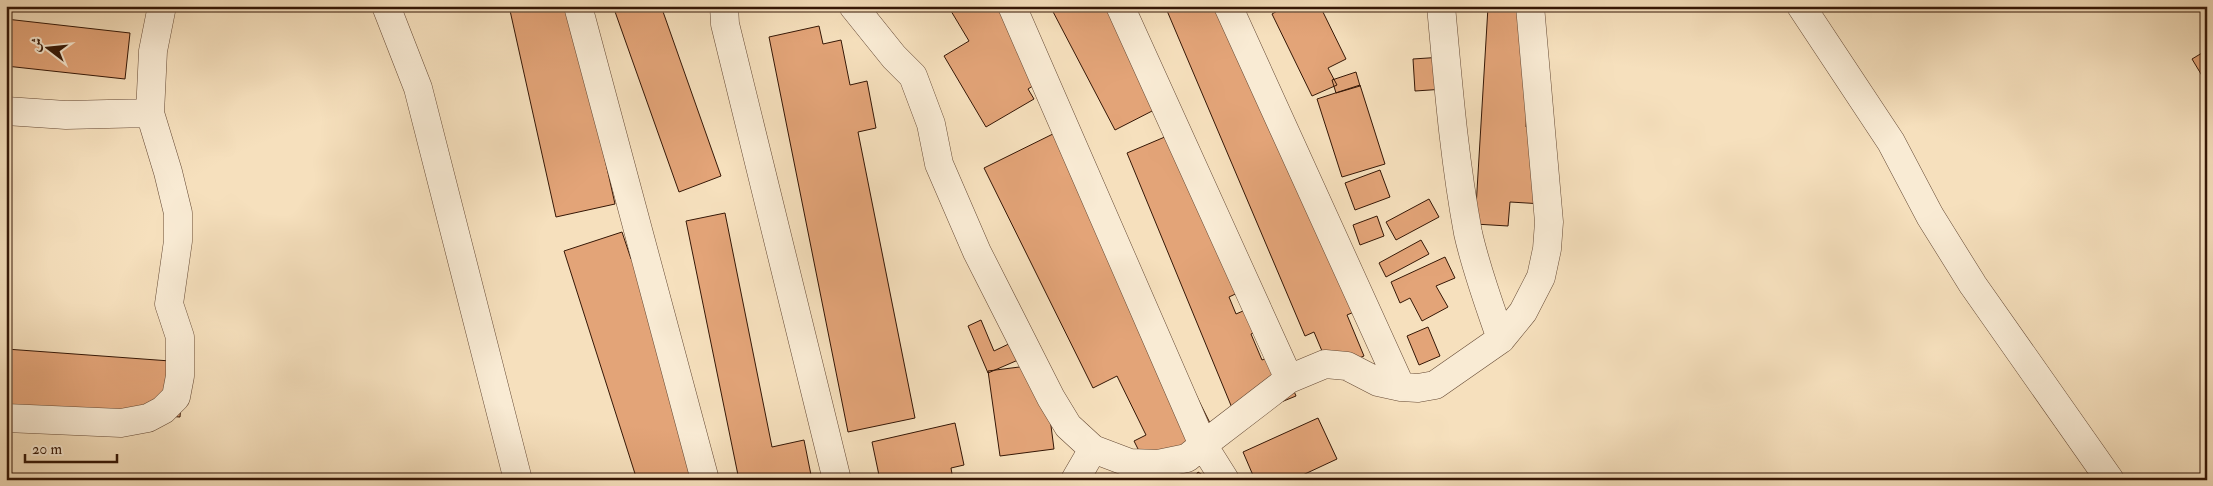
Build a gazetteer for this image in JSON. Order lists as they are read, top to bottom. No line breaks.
{"scale_bar":"20 m","north":"left"}
